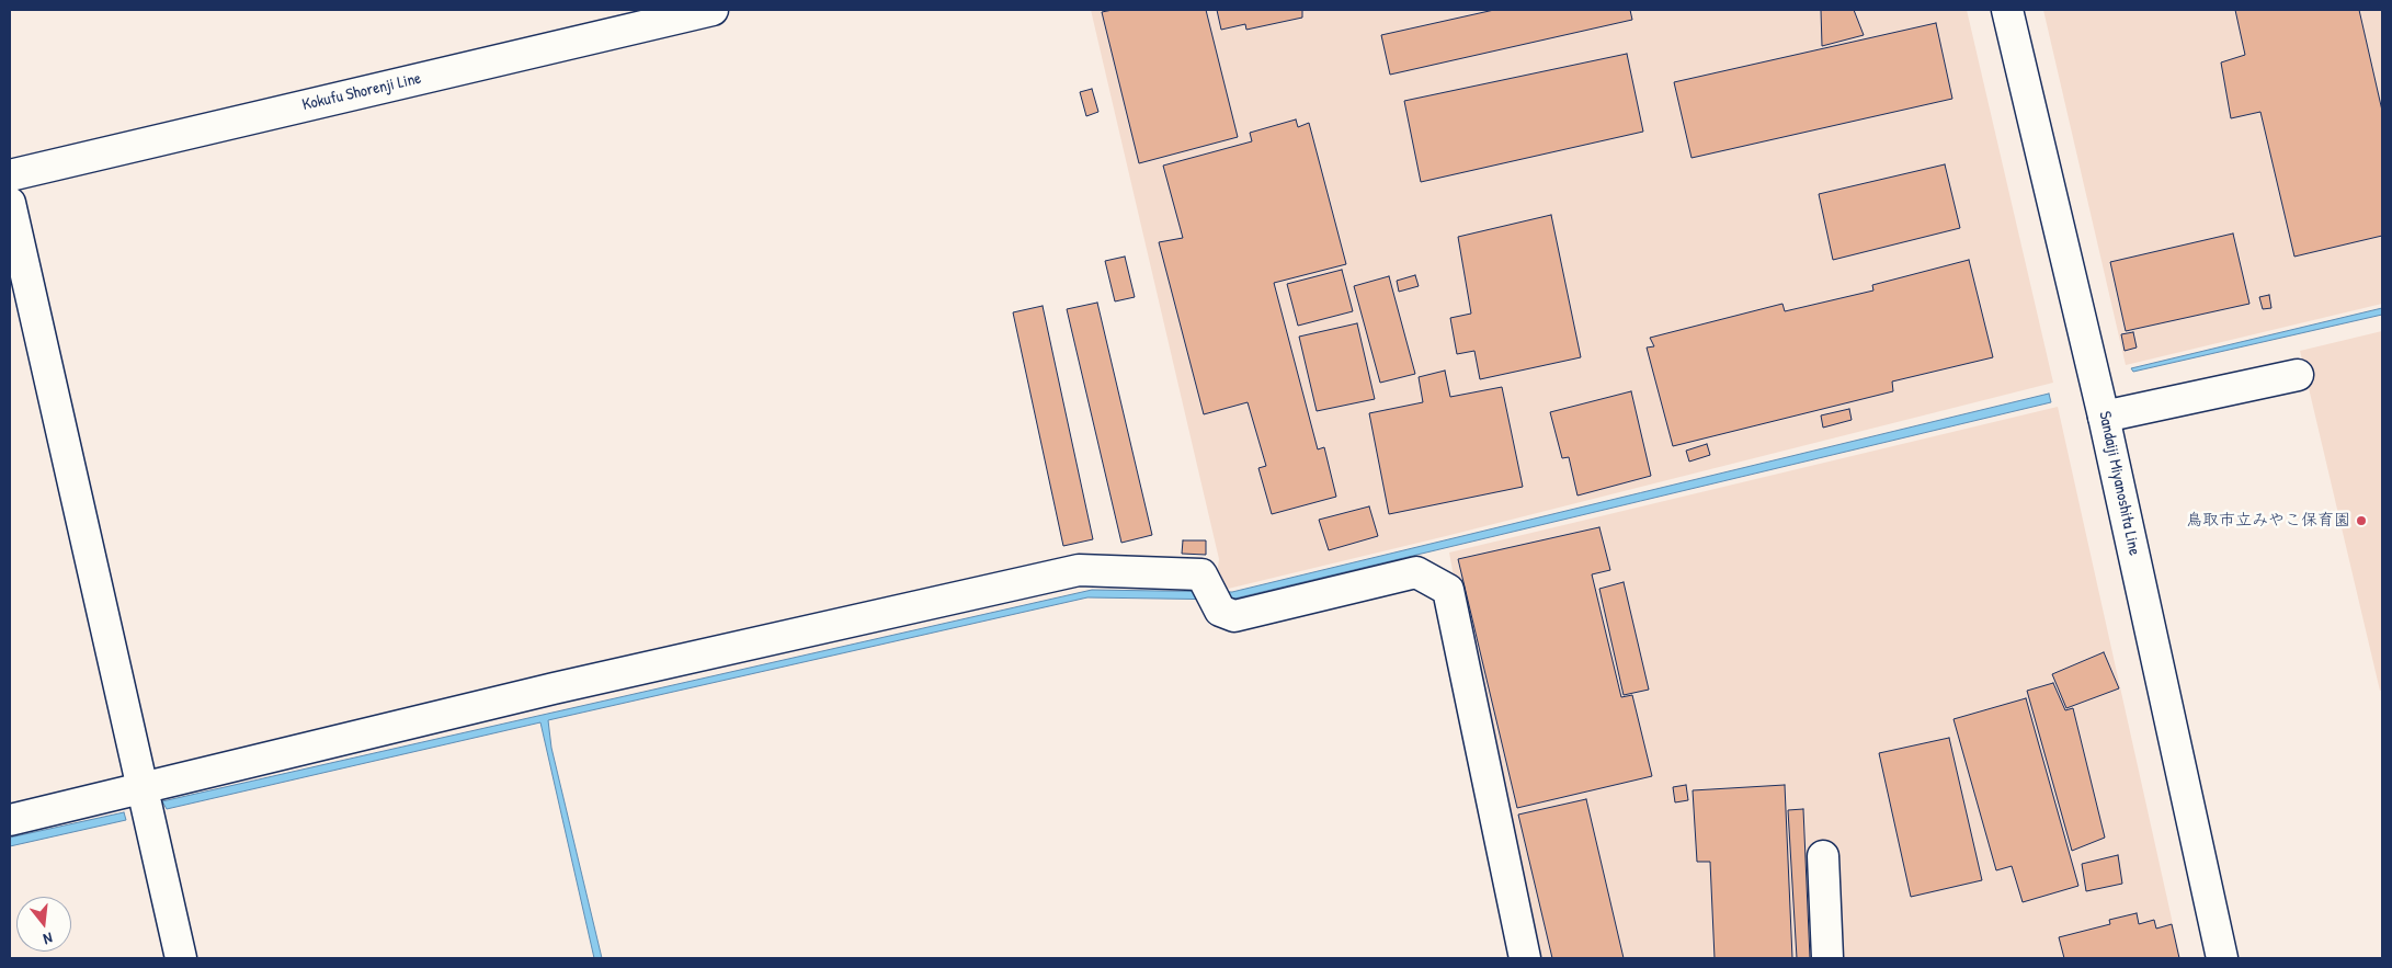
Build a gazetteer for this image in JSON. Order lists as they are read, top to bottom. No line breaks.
{"streets":{"street":["Kokufu Shorenji Line","Sandaiji Miyanoshita Line"]},"places":["鳥取市立みやこ保育園"],"north":"bottom"}
